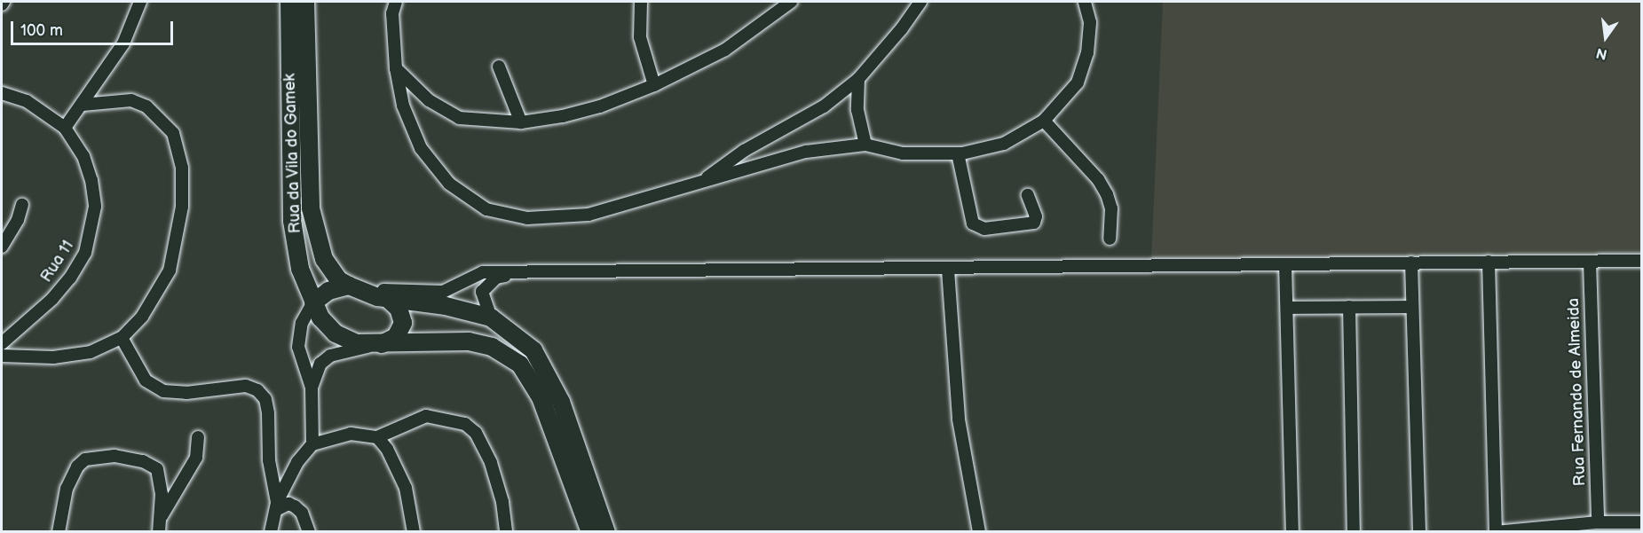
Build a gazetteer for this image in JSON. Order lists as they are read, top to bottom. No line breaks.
{"streets":{"main road":["Rua da Vila do Gamek"],"street":["Rua 11","Rua Fernando de Almeida"]},"scale_bar":"100 m","north":"bottom"}
